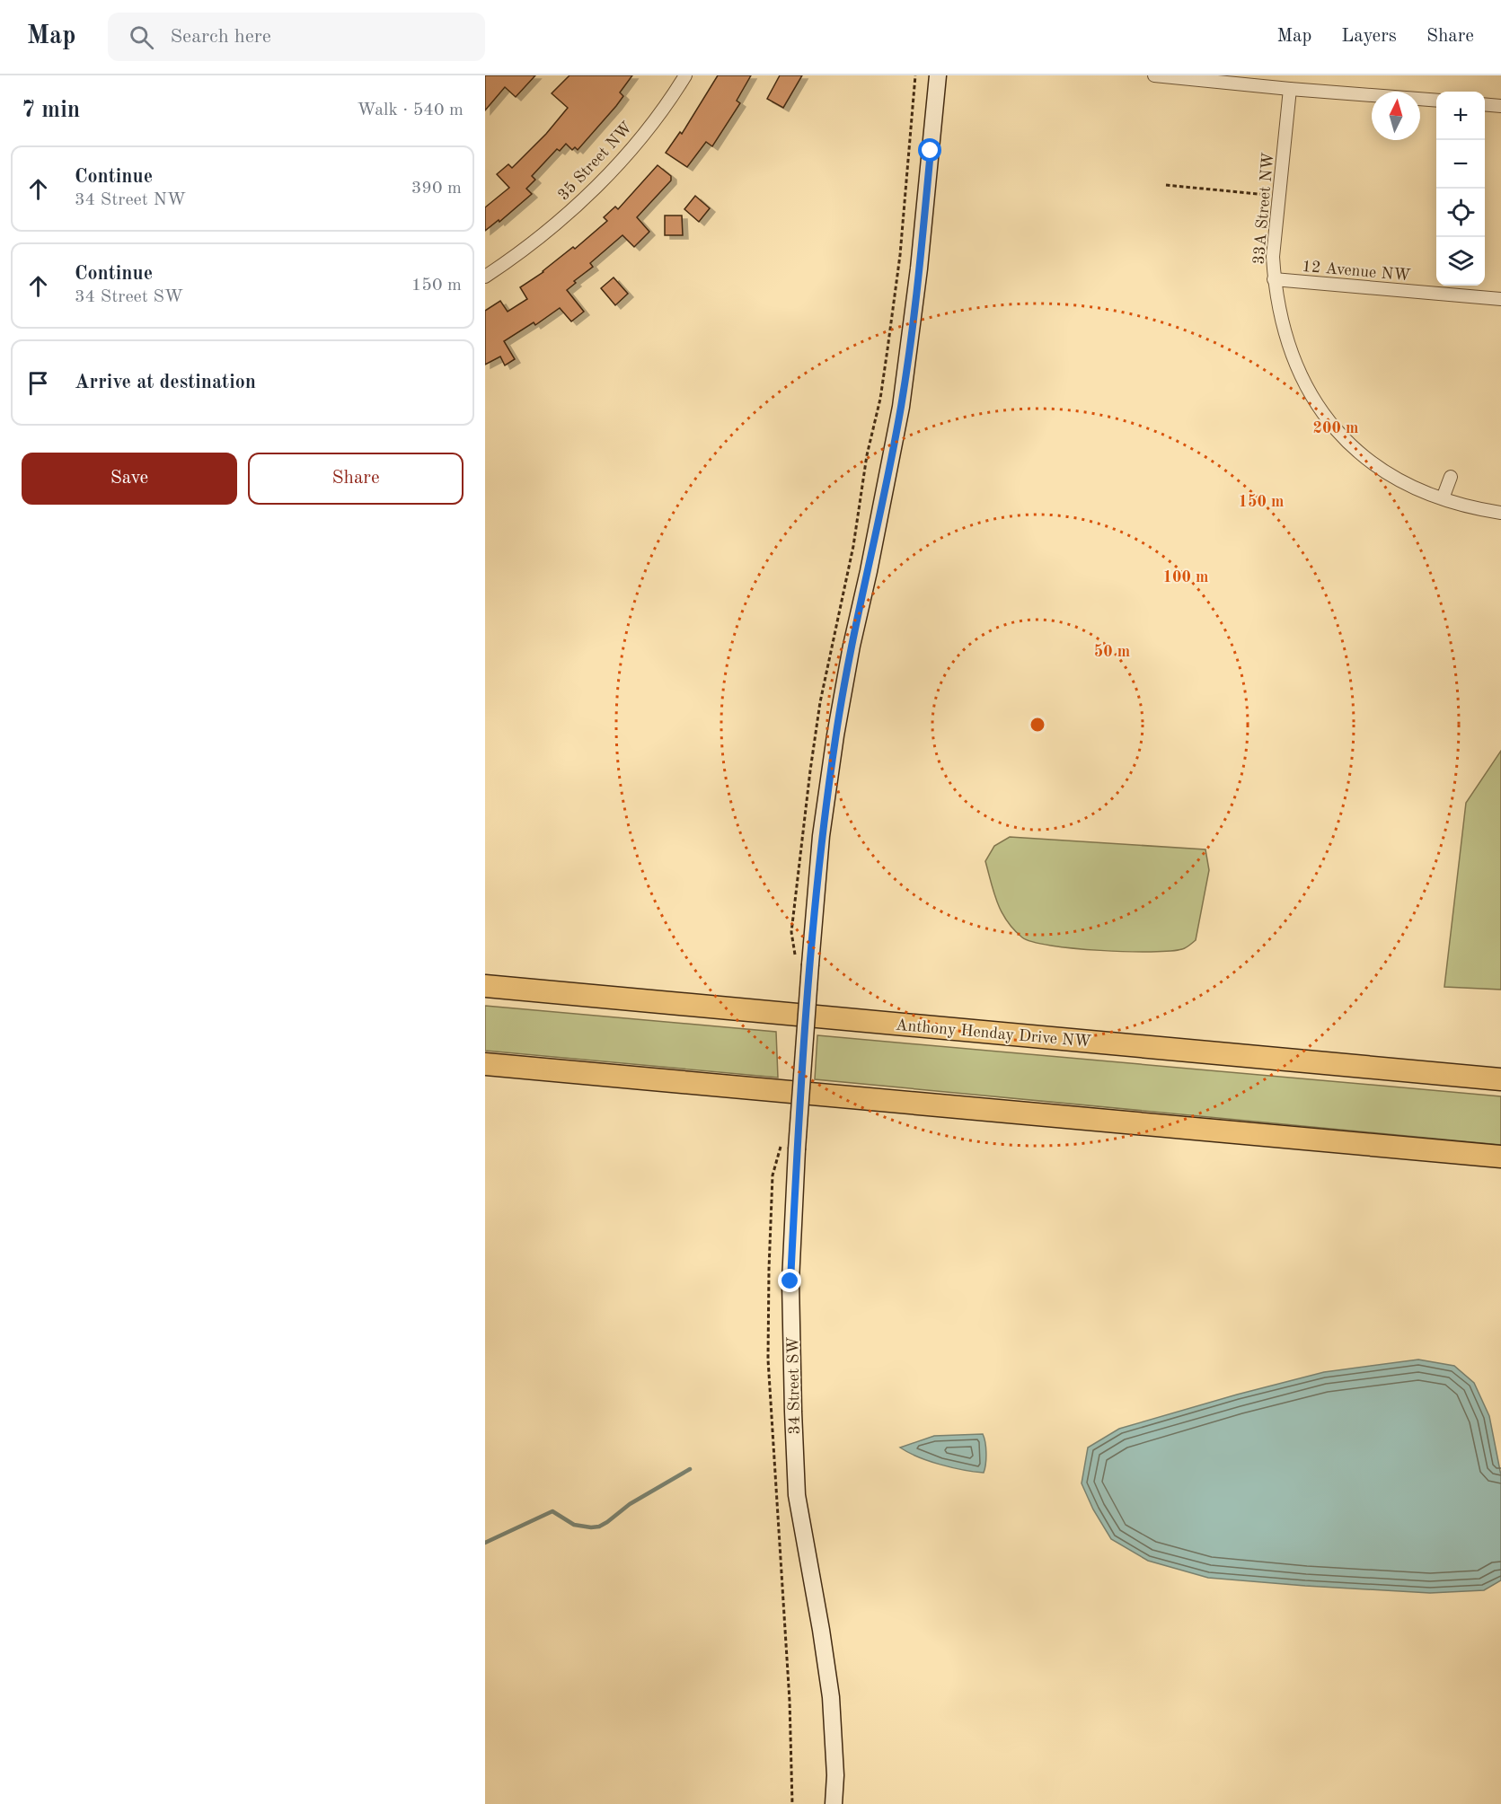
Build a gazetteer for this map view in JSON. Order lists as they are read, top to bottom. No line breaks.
{"streets":{"highway":["Anthony Henday Drive NW"],"main road":["34 Street SW"],"street":["35 Street NW","33A Street NW","12 Avenue NW"]},"crossings":[["33A Street NW","12 Avenue NW"]],"north":"top","page":{"header":"Map","search":"Search here","nav":["Map","Layers","Share"],"heading":["7 min","Walk · 540 m"],"map_buttons":["+","−"],"list":[["Continue","34 Street NW","390 m"],["Continue","34 Street SW","150 m"],"Arrive at destination"],"buttons":["Save","Share"]},"rings":["200 m","150 m","100 m","50 m"]}
